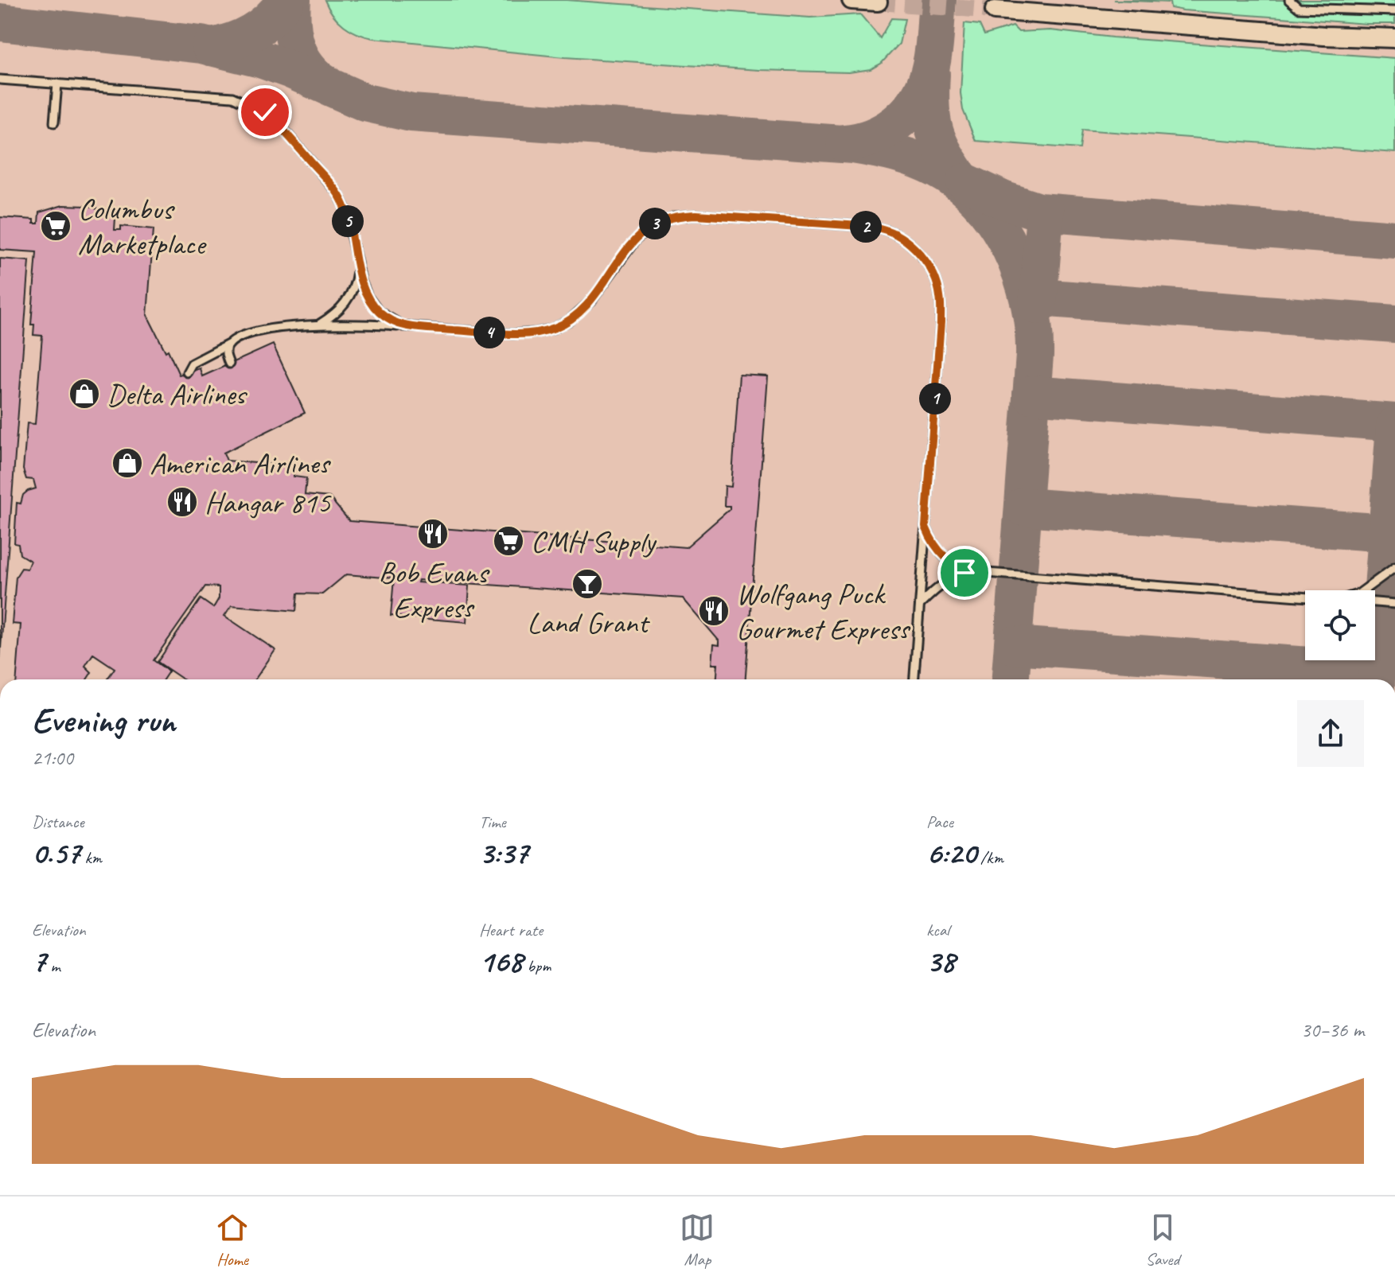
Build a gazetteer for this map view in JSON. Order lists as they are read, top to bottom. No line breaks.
{"places":{"supermarket":["Columbus Marketplace","CMH Supply"],"shop":["Delta Airlines","American Airlines"],"restaurant":["Hangar 815","Bob Evans Express","Wolfgang Puck Gourmet Express"],"bar":["Land Grant"]},"page":{"pins":["5","3","2","4","1"],"heading":["Evening run","21:00"],"stats":[["Distance","0.57 km"],["Time","3:37"],["Pace","6:20 /km"],["Elevation","7 m"],["Heart rate","168 bpm"],["kcal","38"]],"chart":["Elevation","30–36 m"],"tabs":["Home","Map","Saved"]}}
